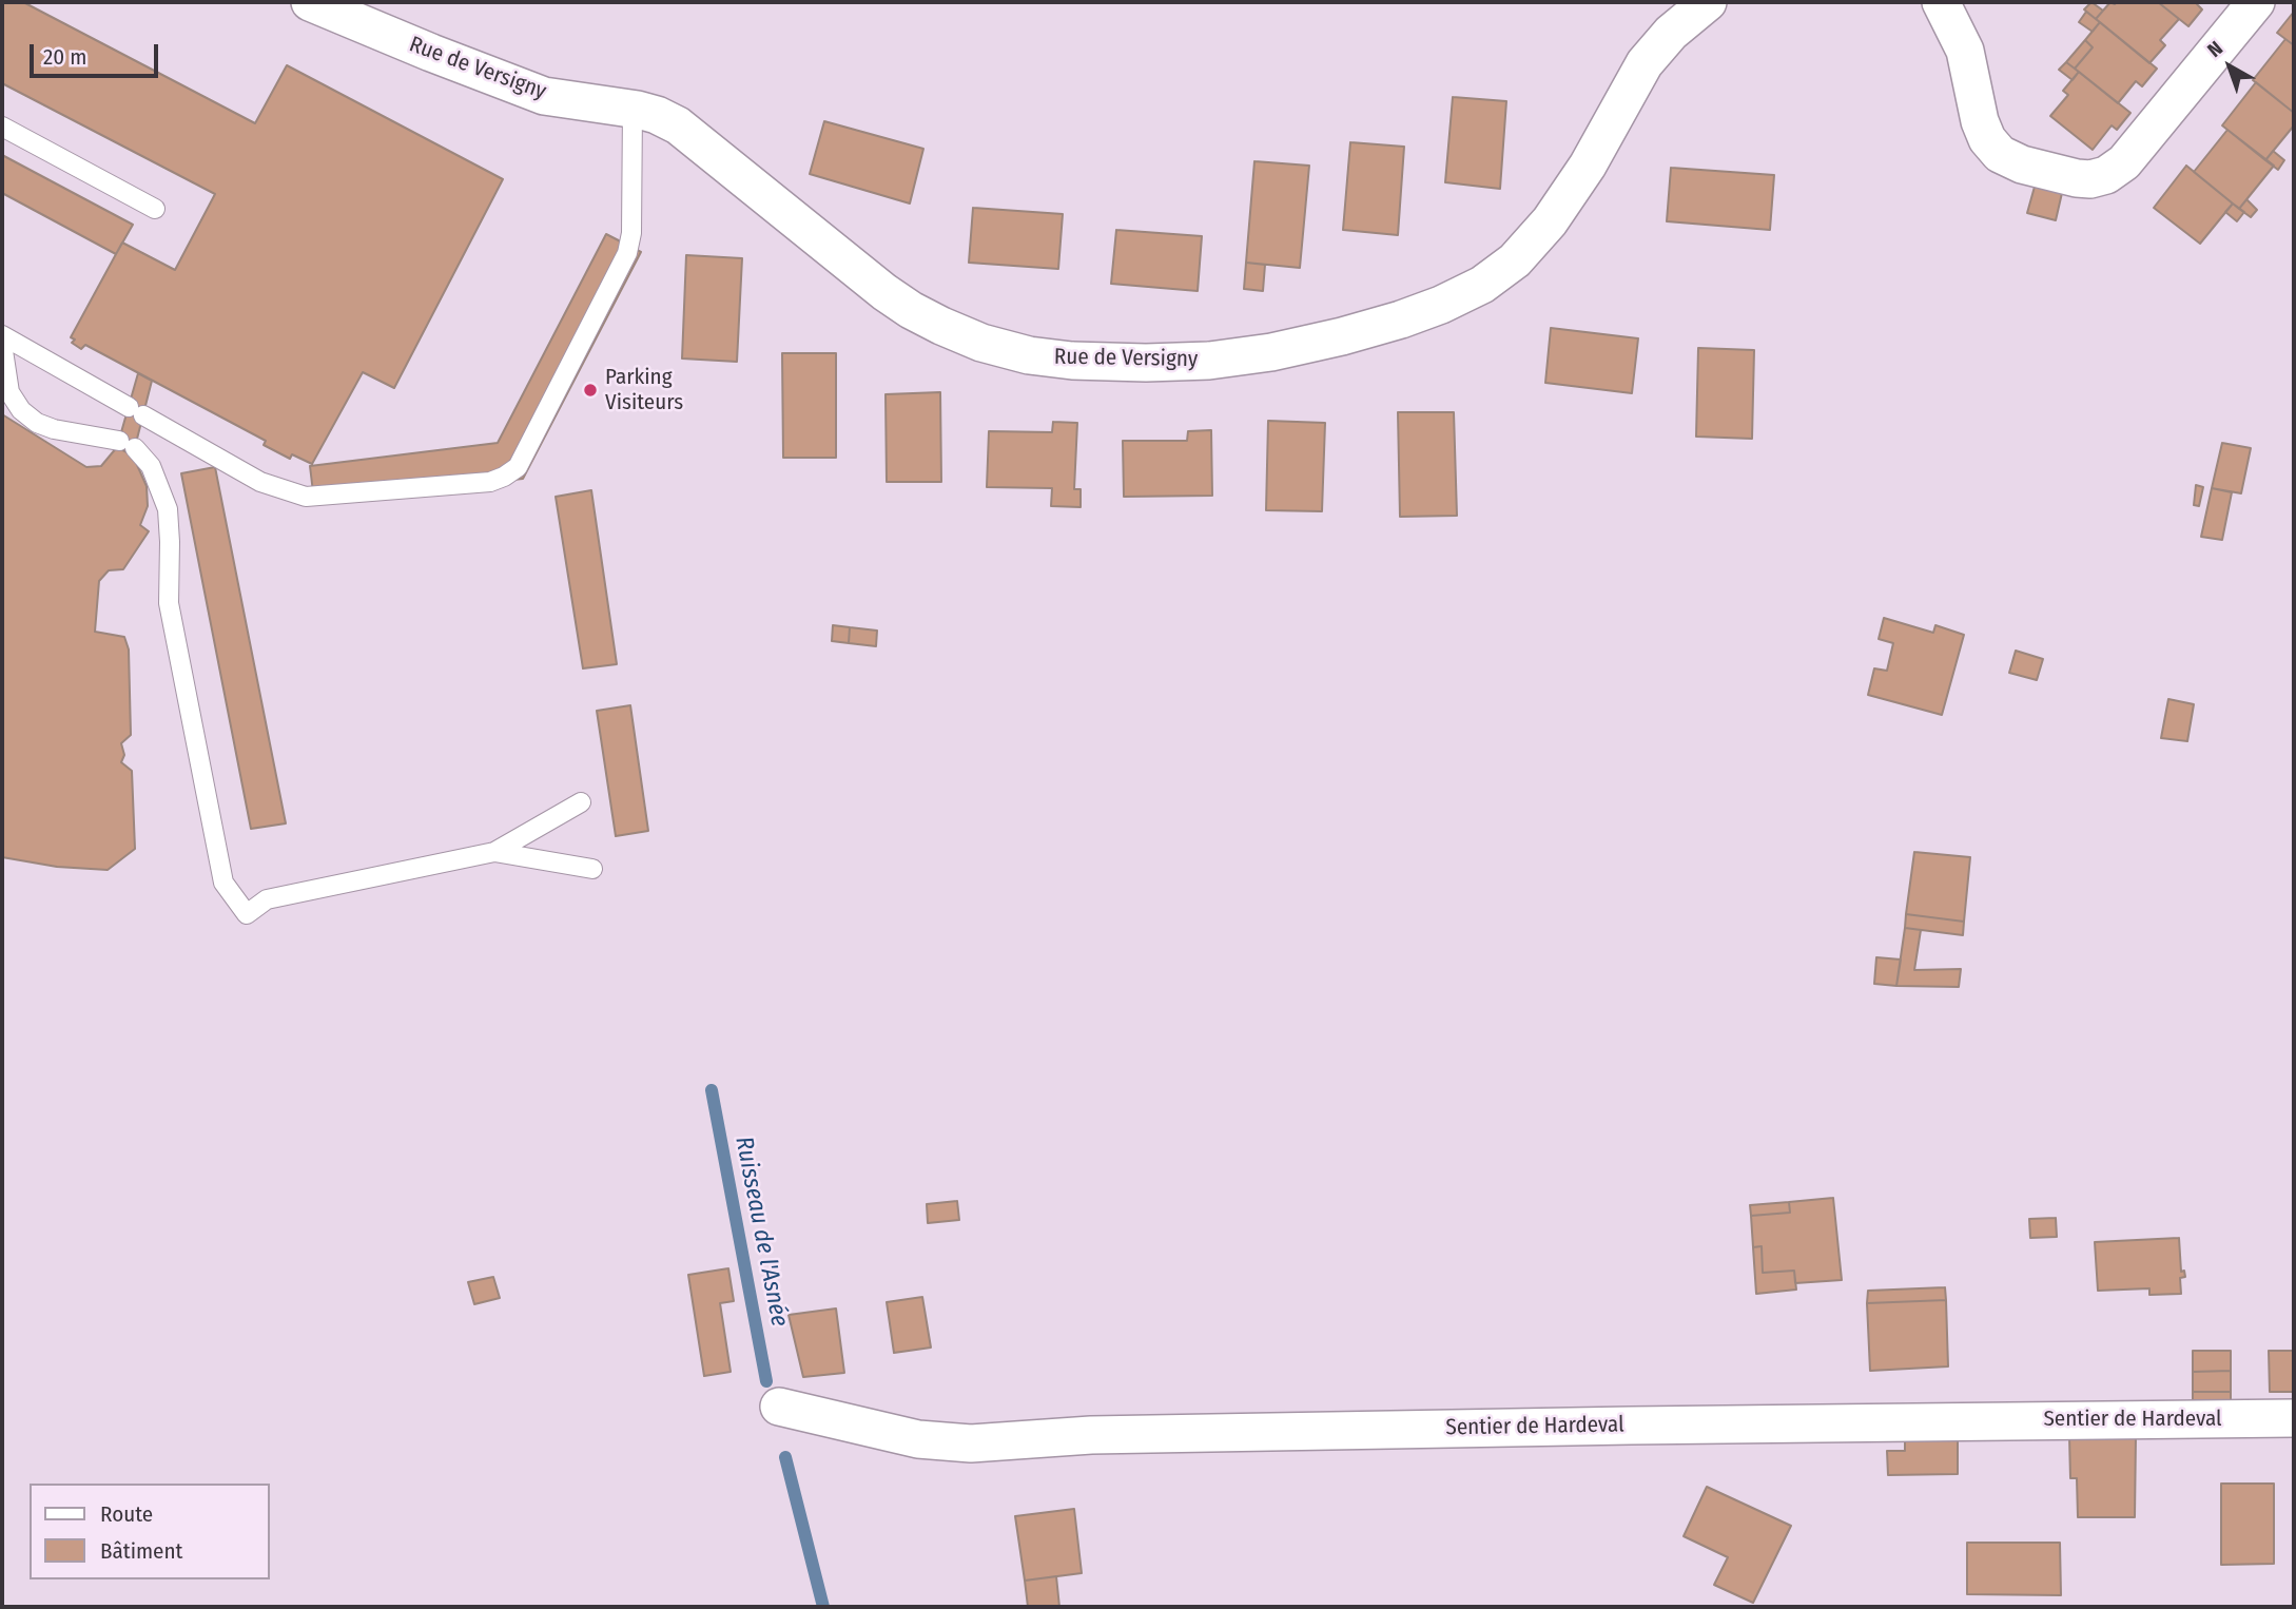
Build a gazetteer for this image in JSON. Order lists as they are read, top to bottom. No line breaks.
{"streets":{"street":["Rue de Versigny","Sentier de Hardeval"]},"water":["Ruisseau de l'Asnée"],"places":["Parking Visiteurs"],"legend":["Route","Bâtiment"],"scale_bar":"20 m","north":"top left"}
